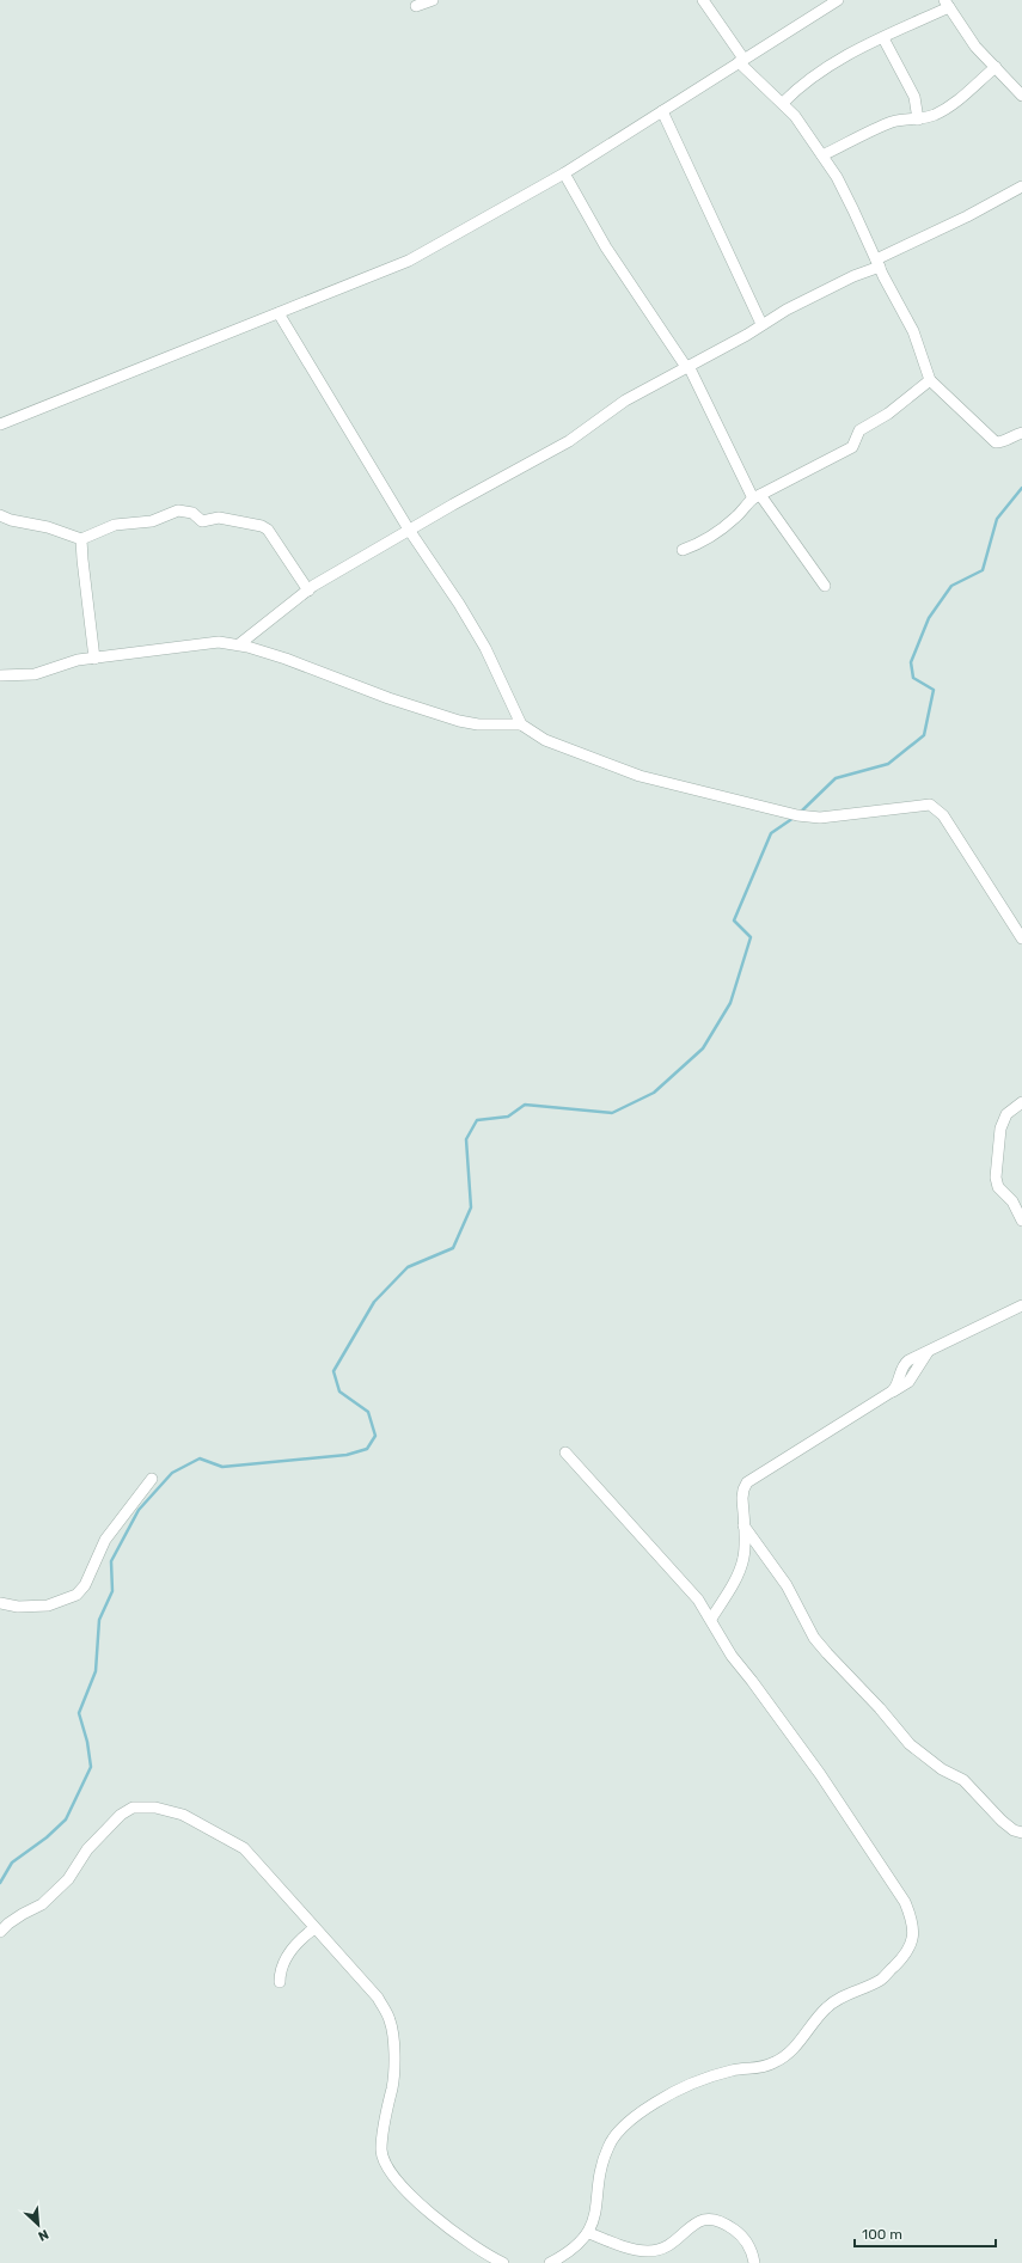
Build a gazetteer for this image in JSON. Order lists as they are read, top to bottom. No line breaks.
{"scale_bar":"100 m","north":"bottom right"}
